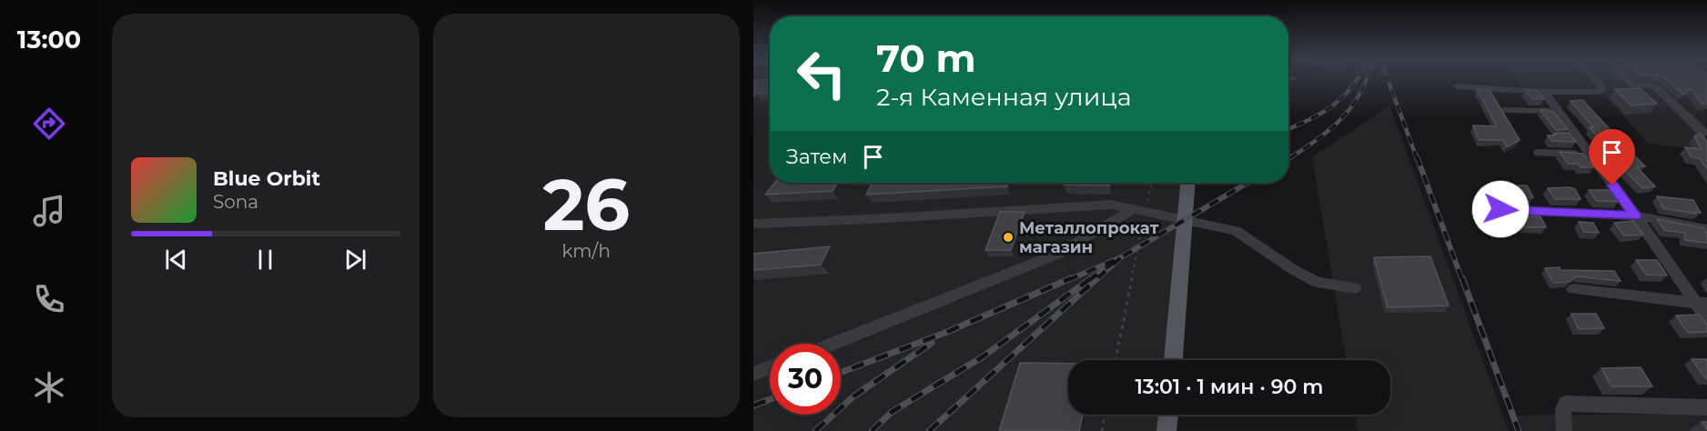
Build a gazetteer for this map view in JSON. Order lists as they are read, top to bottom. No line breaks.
{"places":["Металлопрокат магазин"],"page":{"tabs":"13:00","tile":["26","km/h"],"turn":["70 m","2-я Каменная улица"],"then":"Затем","song":["Blue Orbit","Sona"],"limit":"30","trip":"13:01 · 1 мин · 90 m"}}
